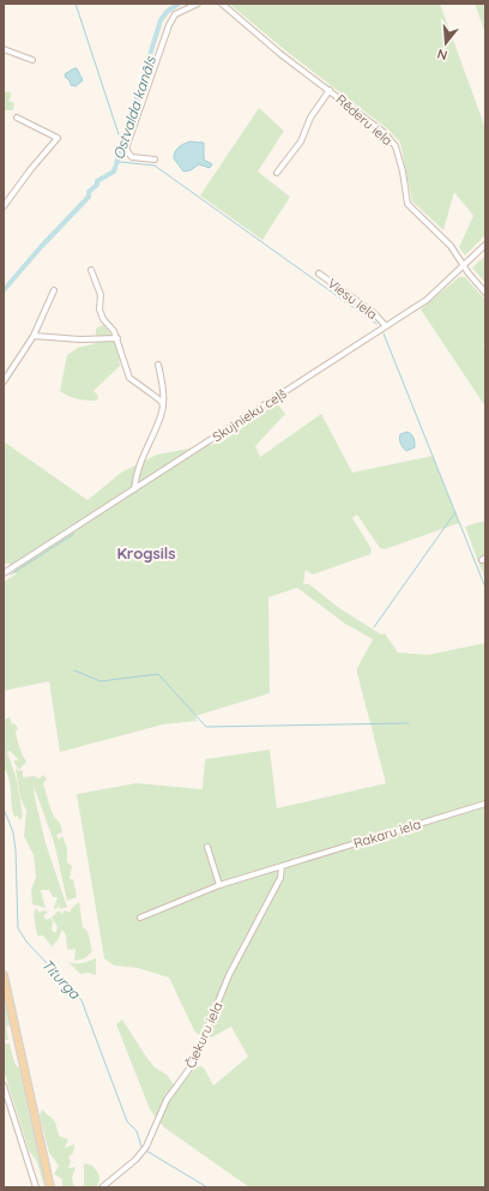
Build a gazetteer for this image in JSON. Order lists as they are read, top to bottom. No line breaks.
{"streets":{"street":["Rēderu iela","Viesu iela","Skujnieku ceļš","Rakaru iela","Čiekuru iela"]},"crossings":[["Rēderu iela","Skujnieku ceļš"],["Viesu iela","Skujnieku ceļš"],["Rakaru iela","Čiekuru iela"]],"districts":["Krogsils"],"water":["Ostvalda kanāls","Titurga"],"north":"bottom"}
